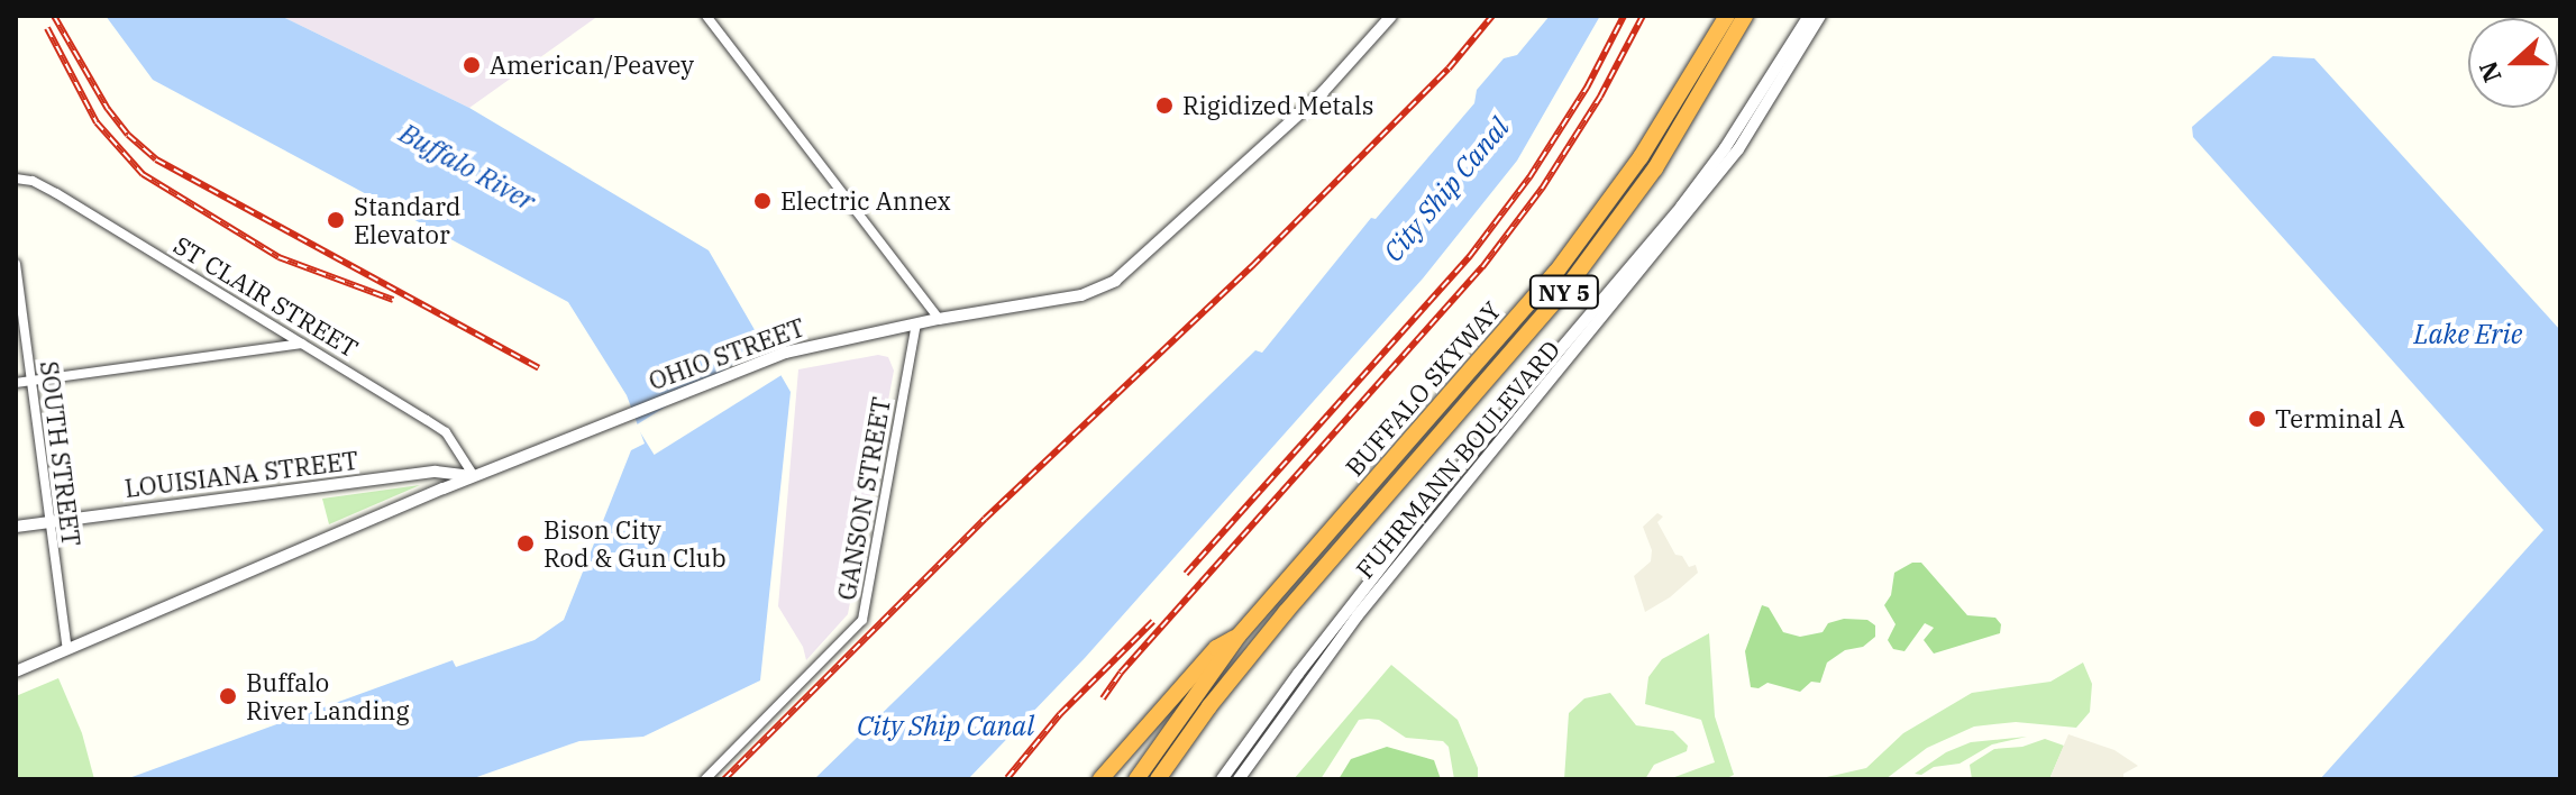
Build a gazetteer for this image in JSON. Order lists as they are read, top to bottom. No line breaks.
{"streets":{"highway":["NY 5","BUFFALO SKYWAY"],"street":["ST CLAIR STREET","OHIO STREET","SOUTH STREET","FUHRMANN BOULEVARD","LOUISIANA STREET","GANSON STREET"]},"crossings":[["ST CLAIR STREET","OHIO STREET"],["ST CLAIR STREET","LOUISIANA STREET"],["OHIO STREET","SOUTH STREET"],["OHIO STREET","LOUISIANA STREET"],["OHIO STREET","GANSON STREET"],["SOUTH STREET","LOUISIANA STREET"]],"water":["Buffalo River","City Ship Canal","Lake Erie"],"places":["American/Peavey","Rigidized Metals","Electric Annex","Standard Elevator","Terminal A","Bison City Rod & Gun Club","Buffalo River Landing"],"north":"left"}
